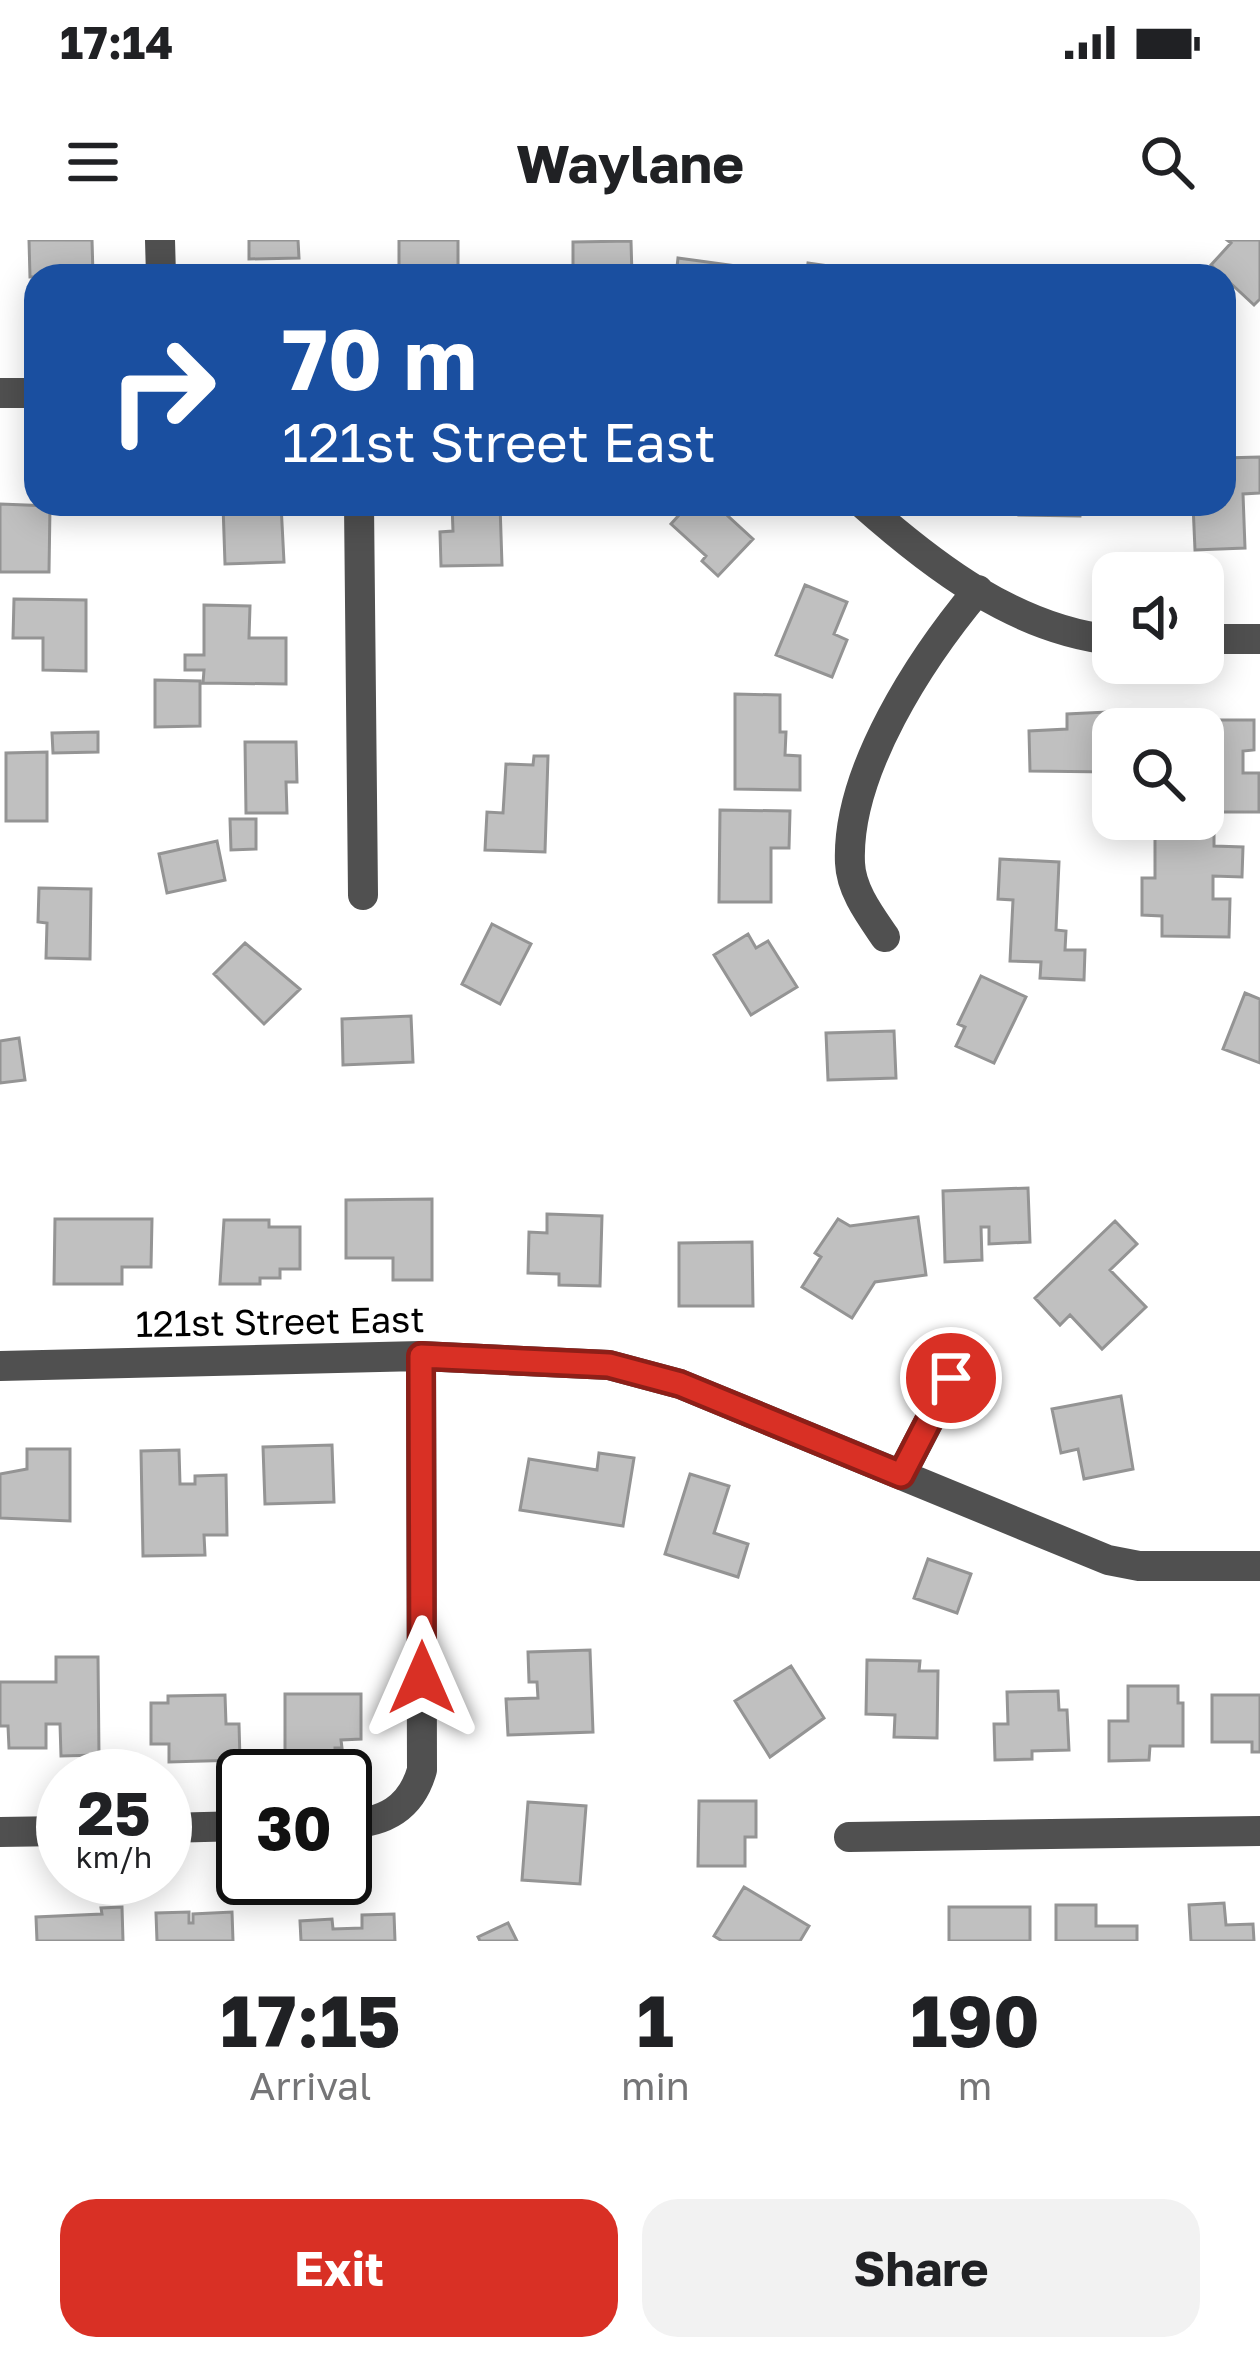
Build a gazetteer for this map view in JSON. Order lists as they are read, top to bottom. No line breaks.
{"streets":{"street":["121st Street East"]},"page":{"status":"17:14","header":"Waylane","turn":["70 m","121st Street East"],"speed":"25 km/h","limit":"30","eta":["17:15","Arrival","1","min","190","m"],"buttons":["Exit","Share"]}}
